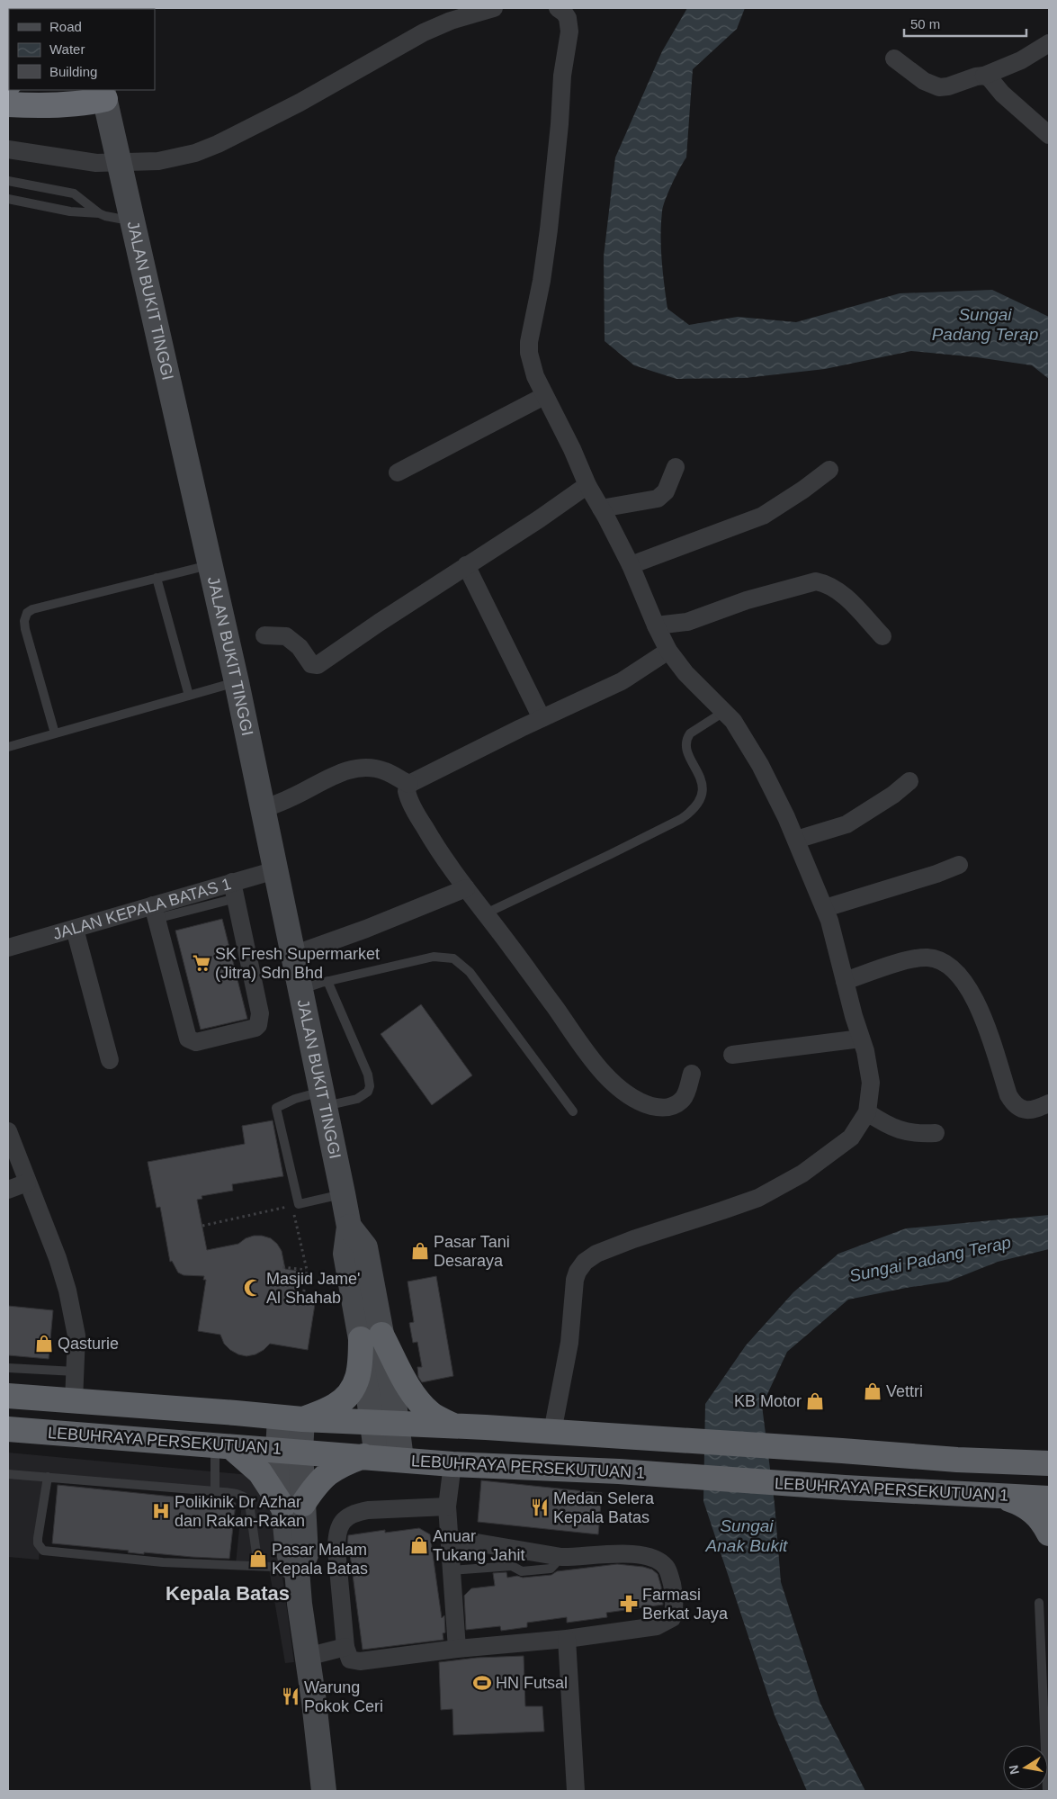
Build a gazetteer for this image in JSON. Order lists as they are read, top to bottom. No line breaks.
{"streets":{"highway":["LEBUHRAYA PERSEKUTUAN 1"],"main road":["JALAN BUKIT TINGGI"],"street":["JALAN KEPALA BATAS 1"]},"crossings":[["JALAN BUKIT TINGGI","JALAN KEPALA BATAS 1"],["JALAN BUKIT TINGGI","LEBUHRAYA PERSEKUTUAN 1"]],"districts":["Kepala Batas"],"water":["Sungai Padang Terap","Sungai Anak Bukit"],"places":{"supermarket":["SK Fresh Supermarket (Jitra) Sdn Bhd"],"shop":["Pasar Tani Desaraya","Qasturie","Vettri","KB Motor","Anuar Tukang Jahit","Pasar Malam Kepala Batas"],"mosque":["Masjid Jame' Al Shahab"],"restaurant":["Medan Selera Kepala Batas","Warung Pokok Ceri"],"hospital":["Polikinik Dr Azhar dan Rakan-Rakan"],"pharmacy":["Farmasi Berkat Jaya"],"sports":["HN Futsal"]},"legend":["Road","Water","Building"],"scale_bar":"50 m","north":"left"}
